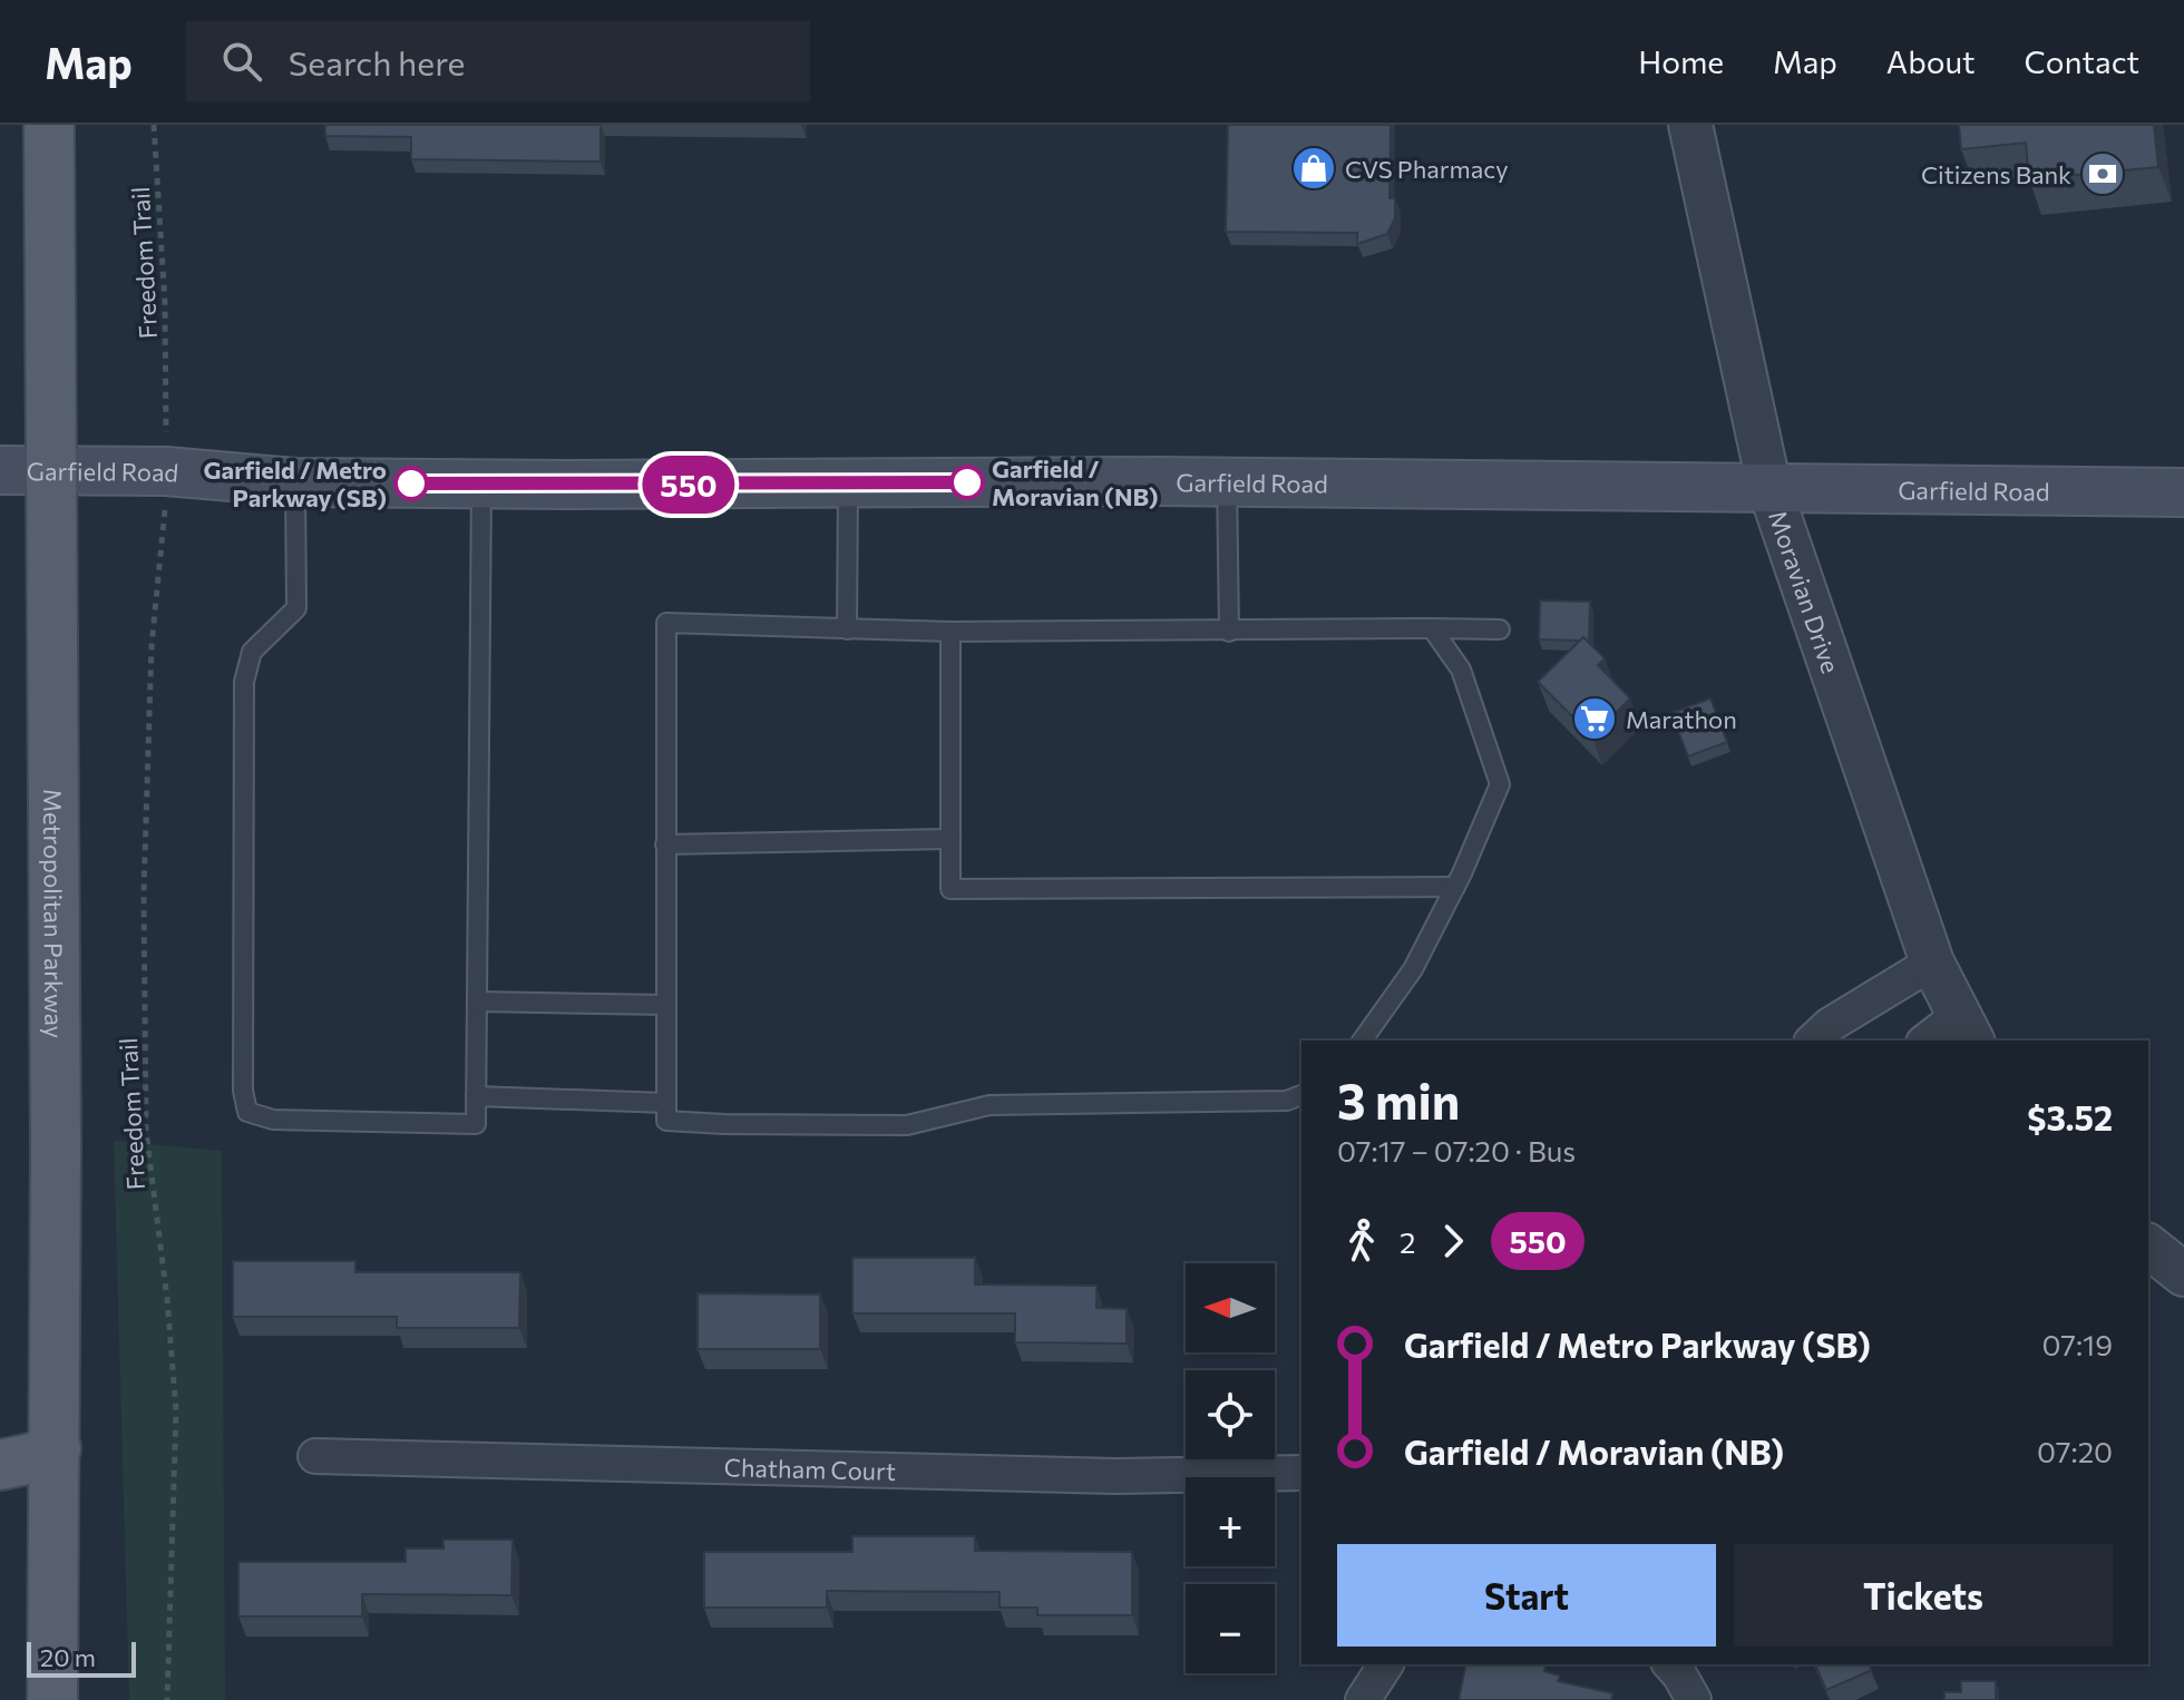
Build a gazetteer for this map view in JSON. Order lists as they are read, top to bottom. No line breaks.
{"streets":{"main road":["Garfield Road","Metropolitan Parkway"],"street":["Moravian Drive","Chatham Court"],"path":["Freedom Trail"]},"crossings":[["Garfield Road","Moravian Drive"],["Garfield Road","Metropolitan Parkway"]],"places":{"shop":["CVS Pharmacy"],"bank":["Citizens Bank"],"other":["Garfield / Moravian (NB)","Garfield / Metro Parkway (SB)"],"supermarket":["Marathon"]},"lines":["bus line 550"],"scale_bar":"20 m","north":"left","page":{"header":"Map","search":"Search here","nav":["Home","Map","About","Contact"],"on_map":"550","heading":["3 min","07:17 – 07:20 · Bus","$3.52"],"legs":["2","550"],"map_buttons":["+","−"],"list":[{"name":"Garfield / Metro Parkway (SB)","value":"07:19"},{"name":"Garfield / Moravian (NB)","value":"07:20"}],"buttons":["Start","Tickets"],"scale":"20 m"}}
